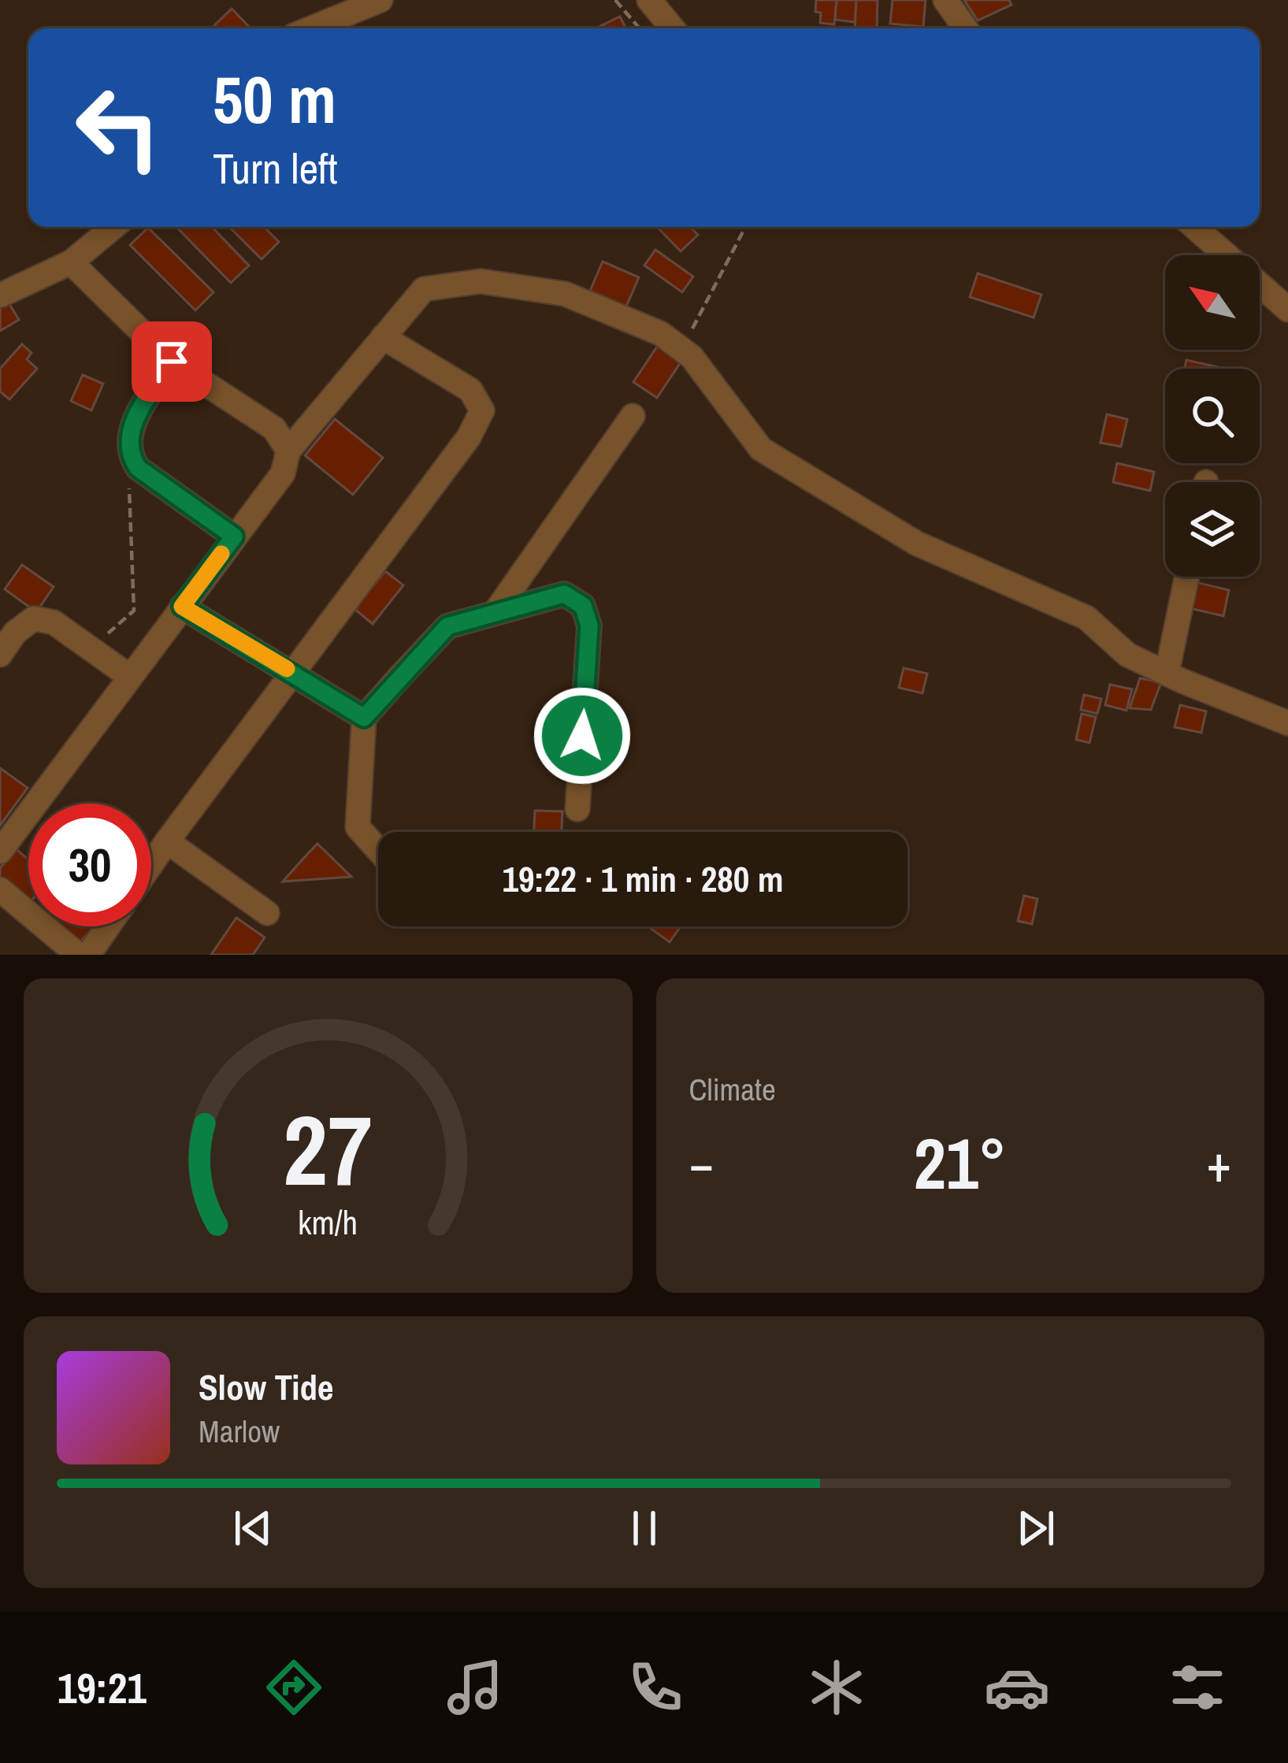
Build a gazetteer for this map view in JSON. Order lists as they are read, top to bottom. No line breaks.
{"north":"top left","page":{"turn":["50 m","Turn left"],"limit":"30","trip":"19:22 · 1 min · 280 m","tile":"Climate","heat":["−","21°","+"],"song":["Slow Tide","Marlow"],"tabs":"19:21","gauge":["27","km/h"]}}
